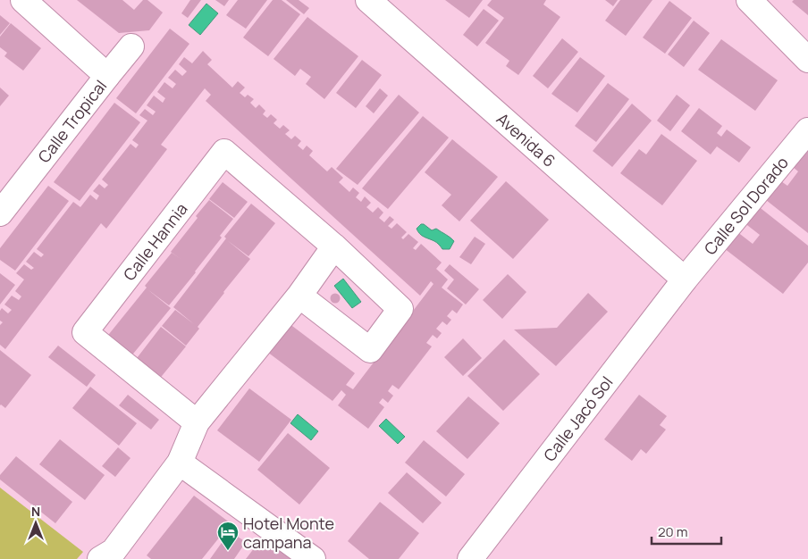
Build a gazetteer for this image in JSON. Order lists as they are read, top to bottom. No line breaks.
{"streets":{"street":["Calle Tropical","Avenida 6","Calle Sol Dorado","Calle Hannia","Calle Jacó Sol"]},"crossings":[["Avenida 6","Calle Sol Dorado"],["Avenida 6","Calle Jacó Sol"],["Calle Sol Dorado","Calle Jacó Sol"]],"places":{"hotel":["Hotel Monte campana"]},"scale_bar":"20 m","north":"top"}
